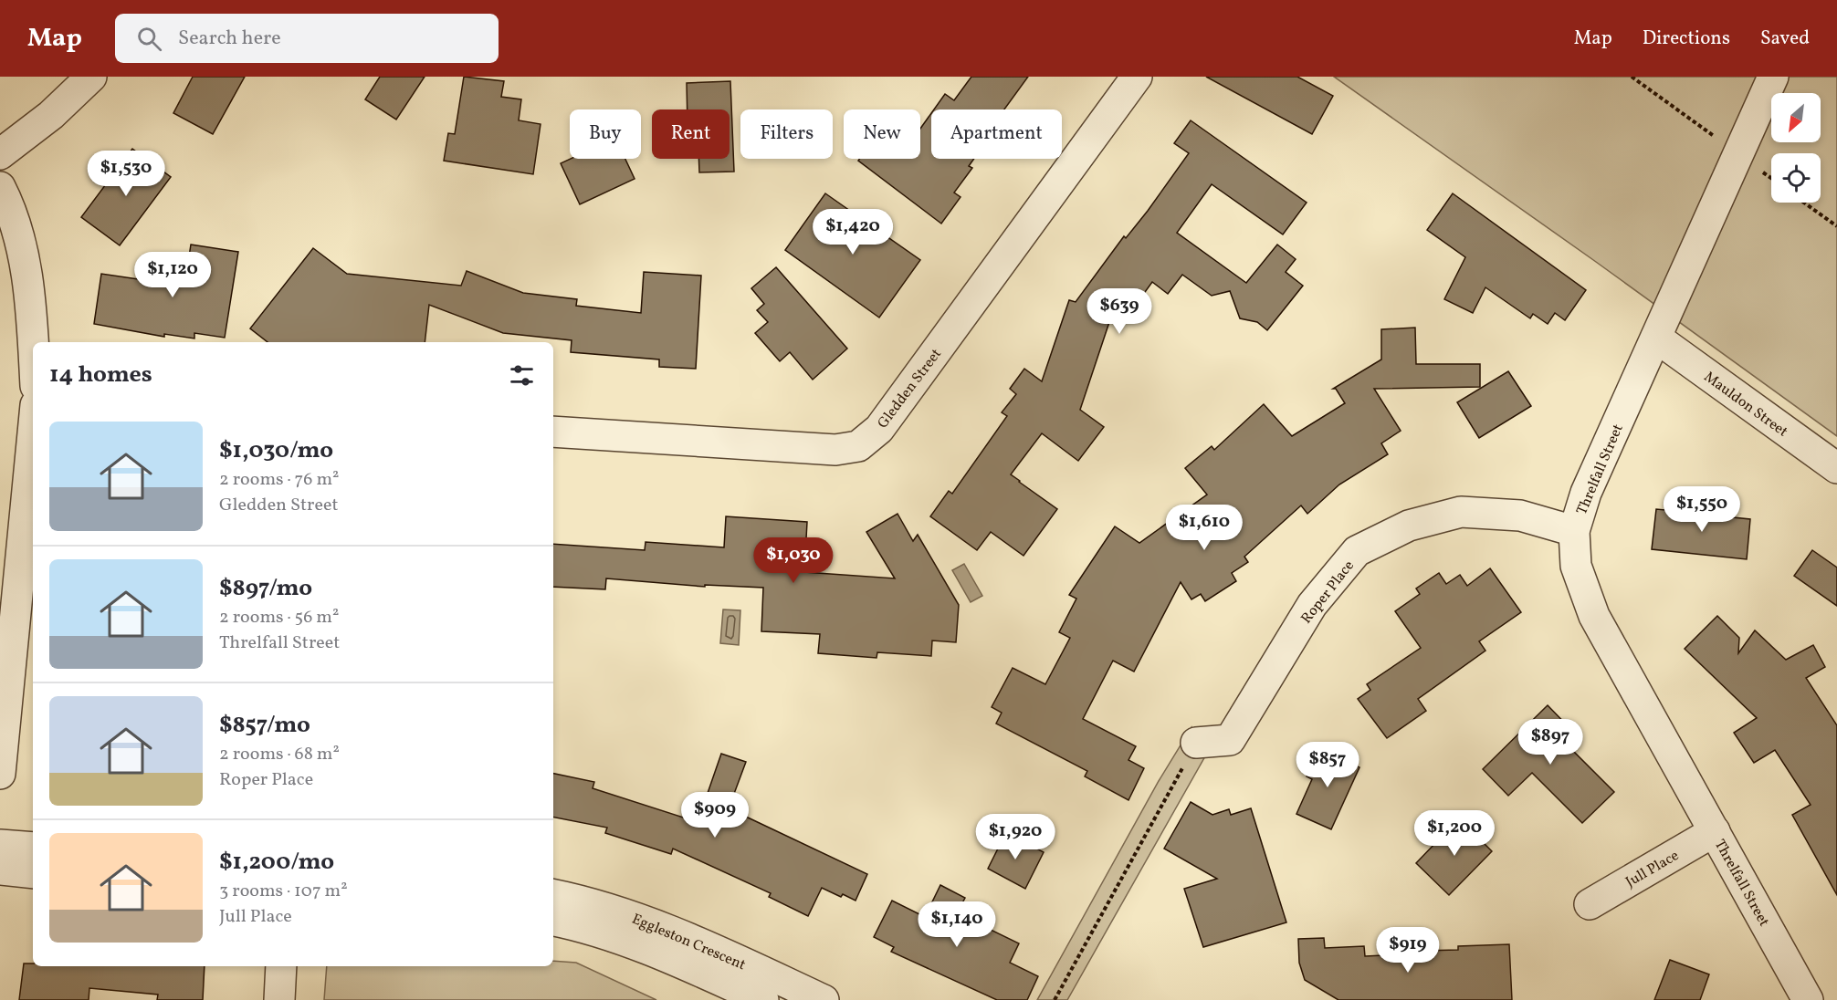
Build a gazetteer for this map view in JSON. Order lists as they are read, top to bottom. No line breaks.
{"streets":{"street":["Gledden Street","Mauldon Street","Threlfall Street","Roper Place","Jull Place","Eggleston Crescent"]},"crossings":[["Mauldon Street","Threlfall Street"],["Threlfall Street","Roper Place"],["Threlfall Street","Jull Place"]],"north":"bottom left","page":{"header":"Map","search":"Search here","nav":["Map","Directions","Saved"],"chip":["Buy","Rent","Filters","New","Apartment"],"price":["$1,530","$1,420","$1,120","$639","$1,550","$1,610","$1,030","$897","$857","$909","$1,200","$1,920","$1,140","$919"],"heading":"14 homes","list":[{"name":"$1,030/mo","note":"2 rooms · 76 m² · Gledden Street"},{"name":"$897/mo","note":"2 rooms · 56 m² · Threlfall Street"},{"name":"$857/mo","note":"2 rooms · 68 m² · Roper Place"},{"name":"$1,200/mo","note":"3 rooms · 107 m² · Jull Place"}]}}
